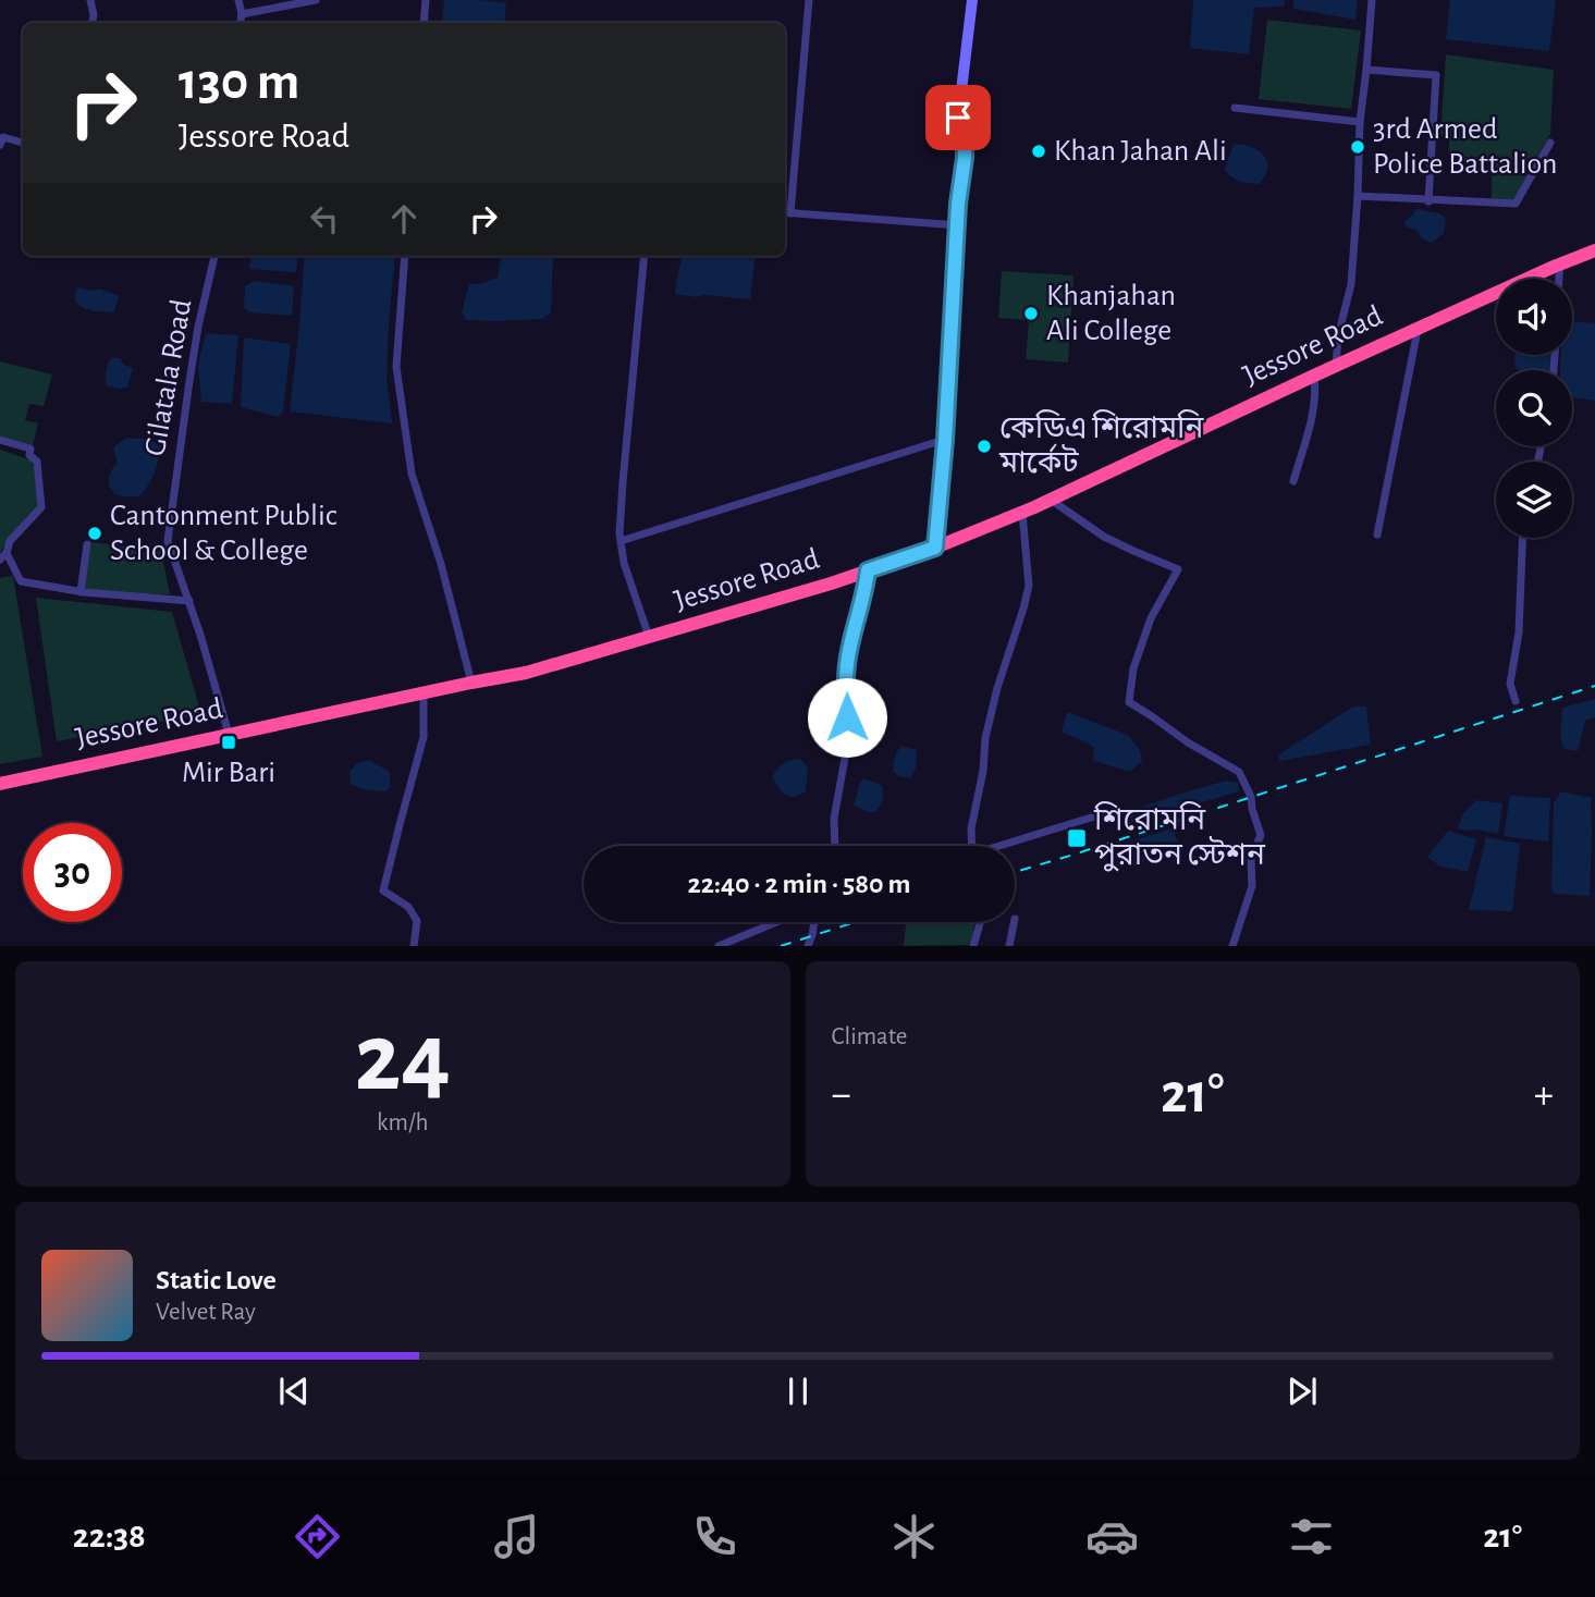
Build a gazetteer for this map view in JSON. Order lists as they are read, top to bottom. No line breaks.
{"streets":{"highway":["Jessore Road"],"street":["Gilatala Road"]},"crossings":[["Jessore Road","Gilatala Road"]],"places":{"other":["3rd Armed Police Battalion","Khan Jahan Ali","Khanjahan Ali College","কেডিএ শিরোমনি মার্কেট","Cantonment Public School & College"],"transit":["Mir Bari","শিরোমনি পুরাতন স্টেশন"]},"page":{"turn":["130 m","Jessore Road"],"limit":"30","trip":"22:40 · 2 min · 580 m","tile":[["24","km/h"],"Climate"],"heat":["−","21°","+"],"song":["Static Love","Velvet Ray"],"tabs":["22:38","21°"]}}
